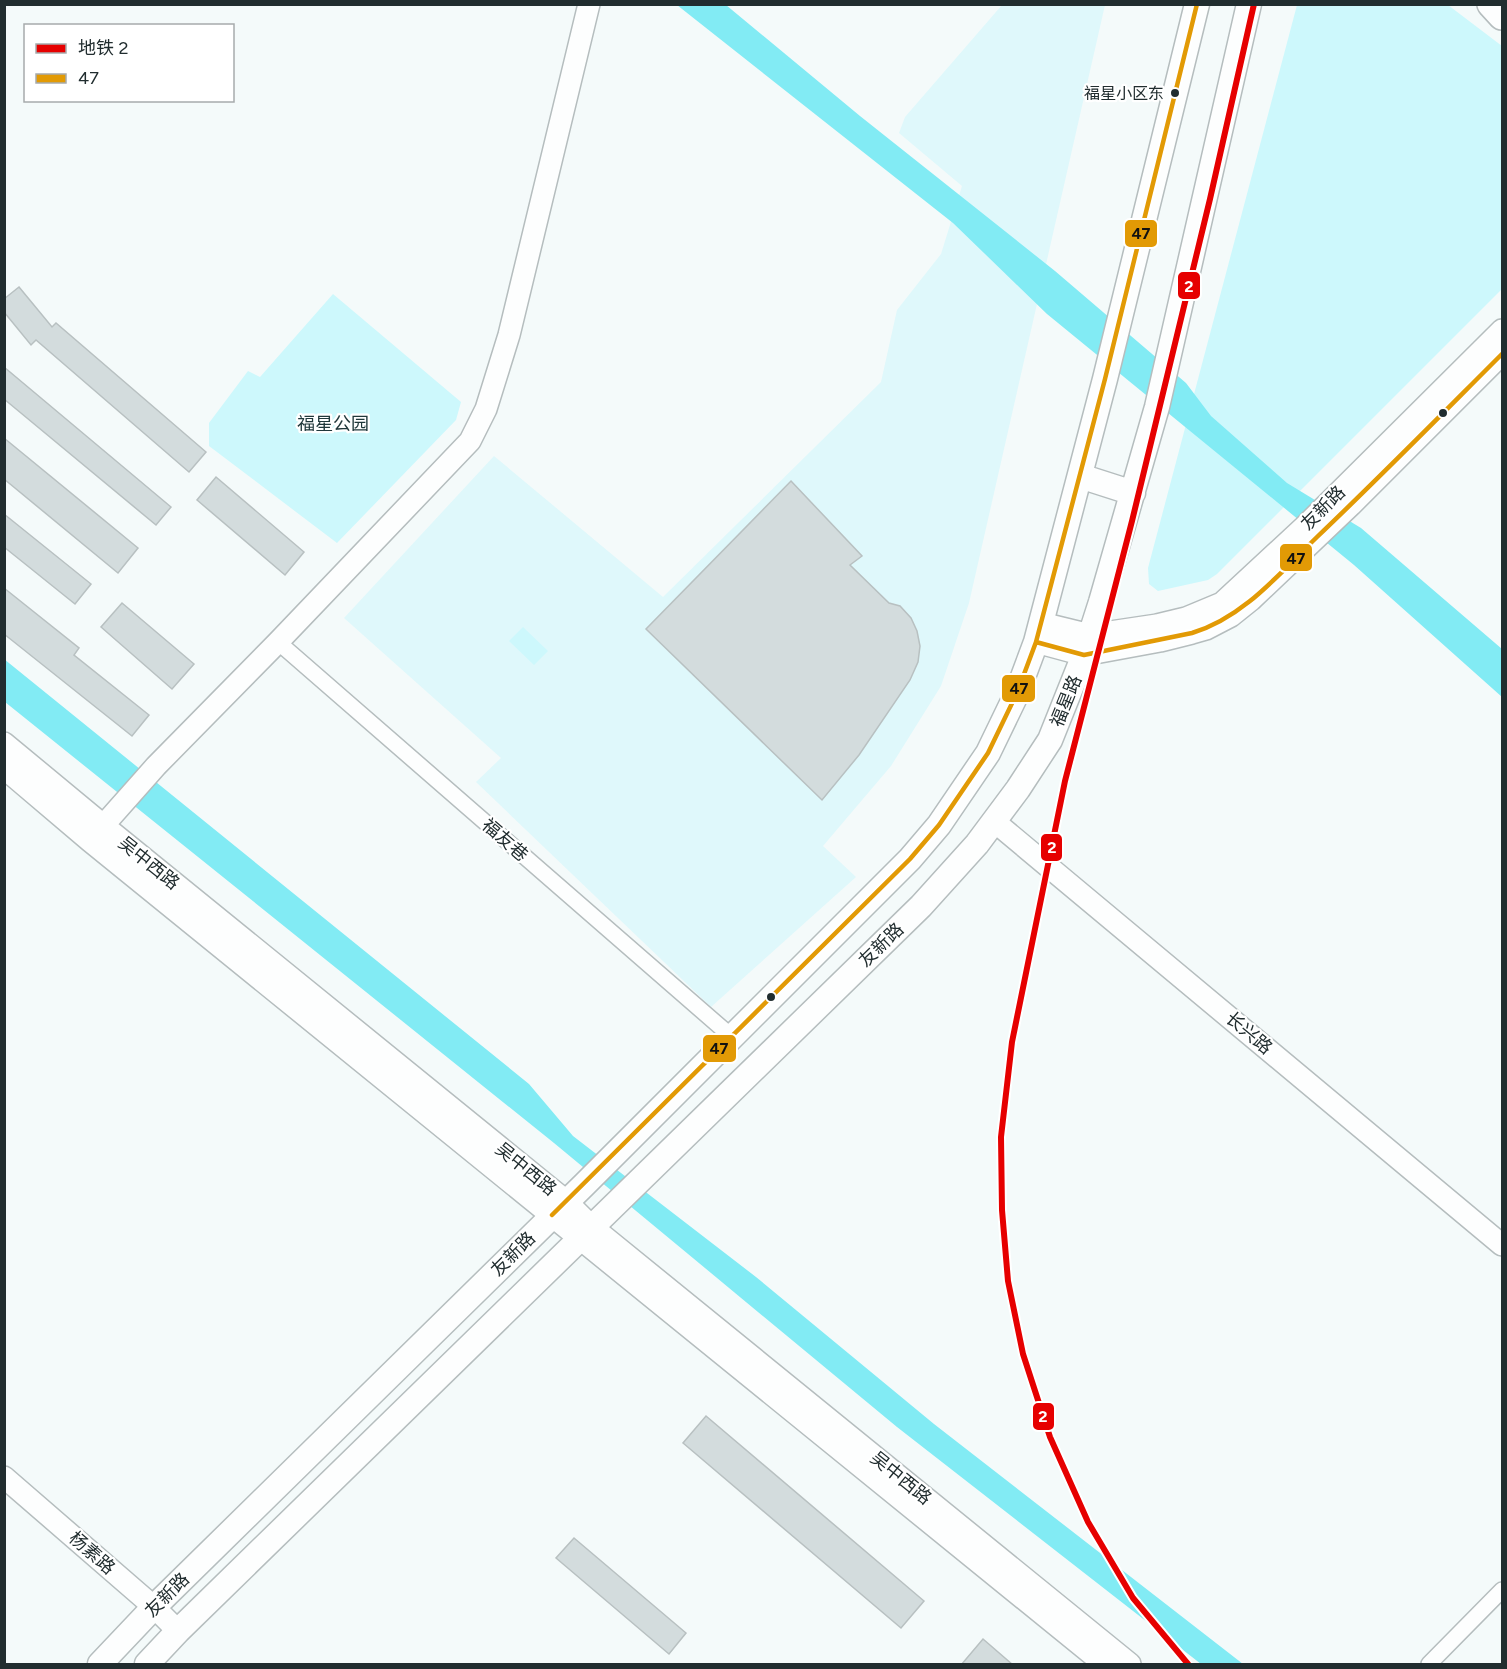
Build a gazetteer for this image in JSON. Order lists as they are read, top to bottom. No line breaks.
{"streets":{"main road":["友新路","福星路","吴中西路","长兴路","杨素路"],"street":["福友巷"]},"crossings":[["友新路","福星路"],["友新路","福友巷"],["友新路","吴中西路"],["友新路","杨素路"],["福星路","长兴路"]],"parks":["福星公园"],"places":["福星小区东"],"lines":["metro line 2","transit line 47"],"legend":["地铁 2","47"]}
